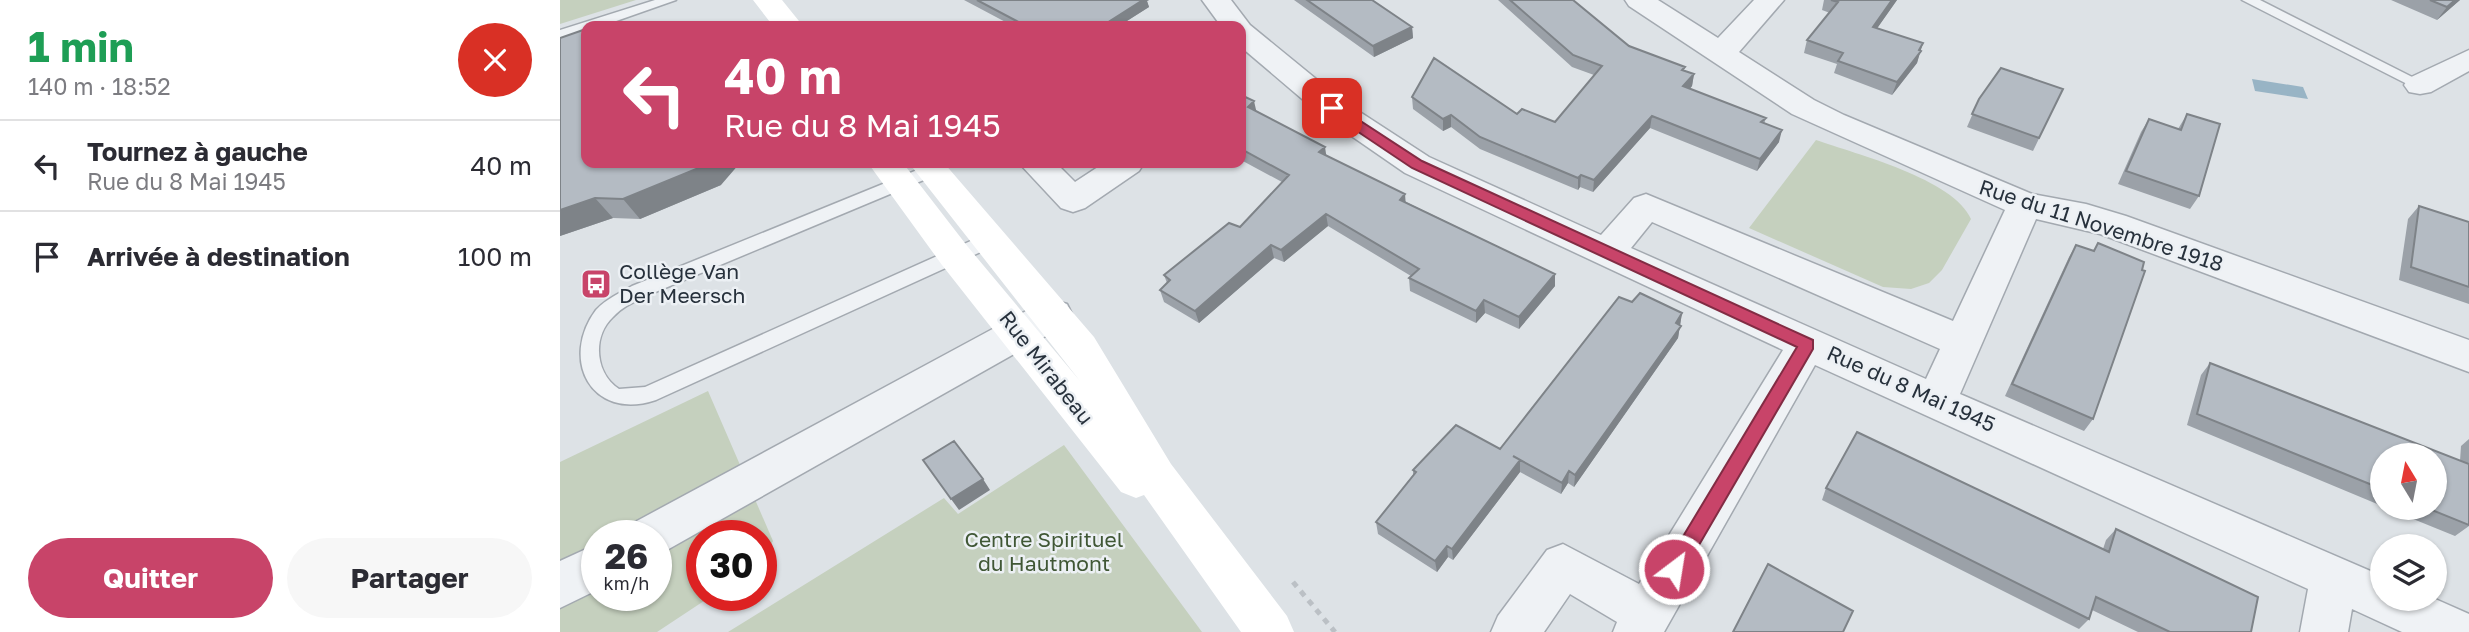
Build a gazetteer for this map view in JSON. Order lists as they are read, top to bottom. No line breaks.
{"streets":{"main road":["Rue Mirabeau"],"street":["Rue du 11 Novembre 1918","Rue du 8 Mai 1945"]},"parks":["Centre Spirituel du Hautmont"],"places":{"bus stop":["Collège Van Der Meersch"]},"north":"top","page":{"heading":["1 min","140 m · 18:52"],"turn":["40 m","Rue du 8 Mai 1945"],"list":[{"name":"Tournez à gauche","note":"Rue du 8 Mai 1945","value":"40 m"},{"name":"Arrivée à destination","value":"100 m"}],"speed":"26 km/h","limit":"30","buttons":["Quitter","Partager"]}}
